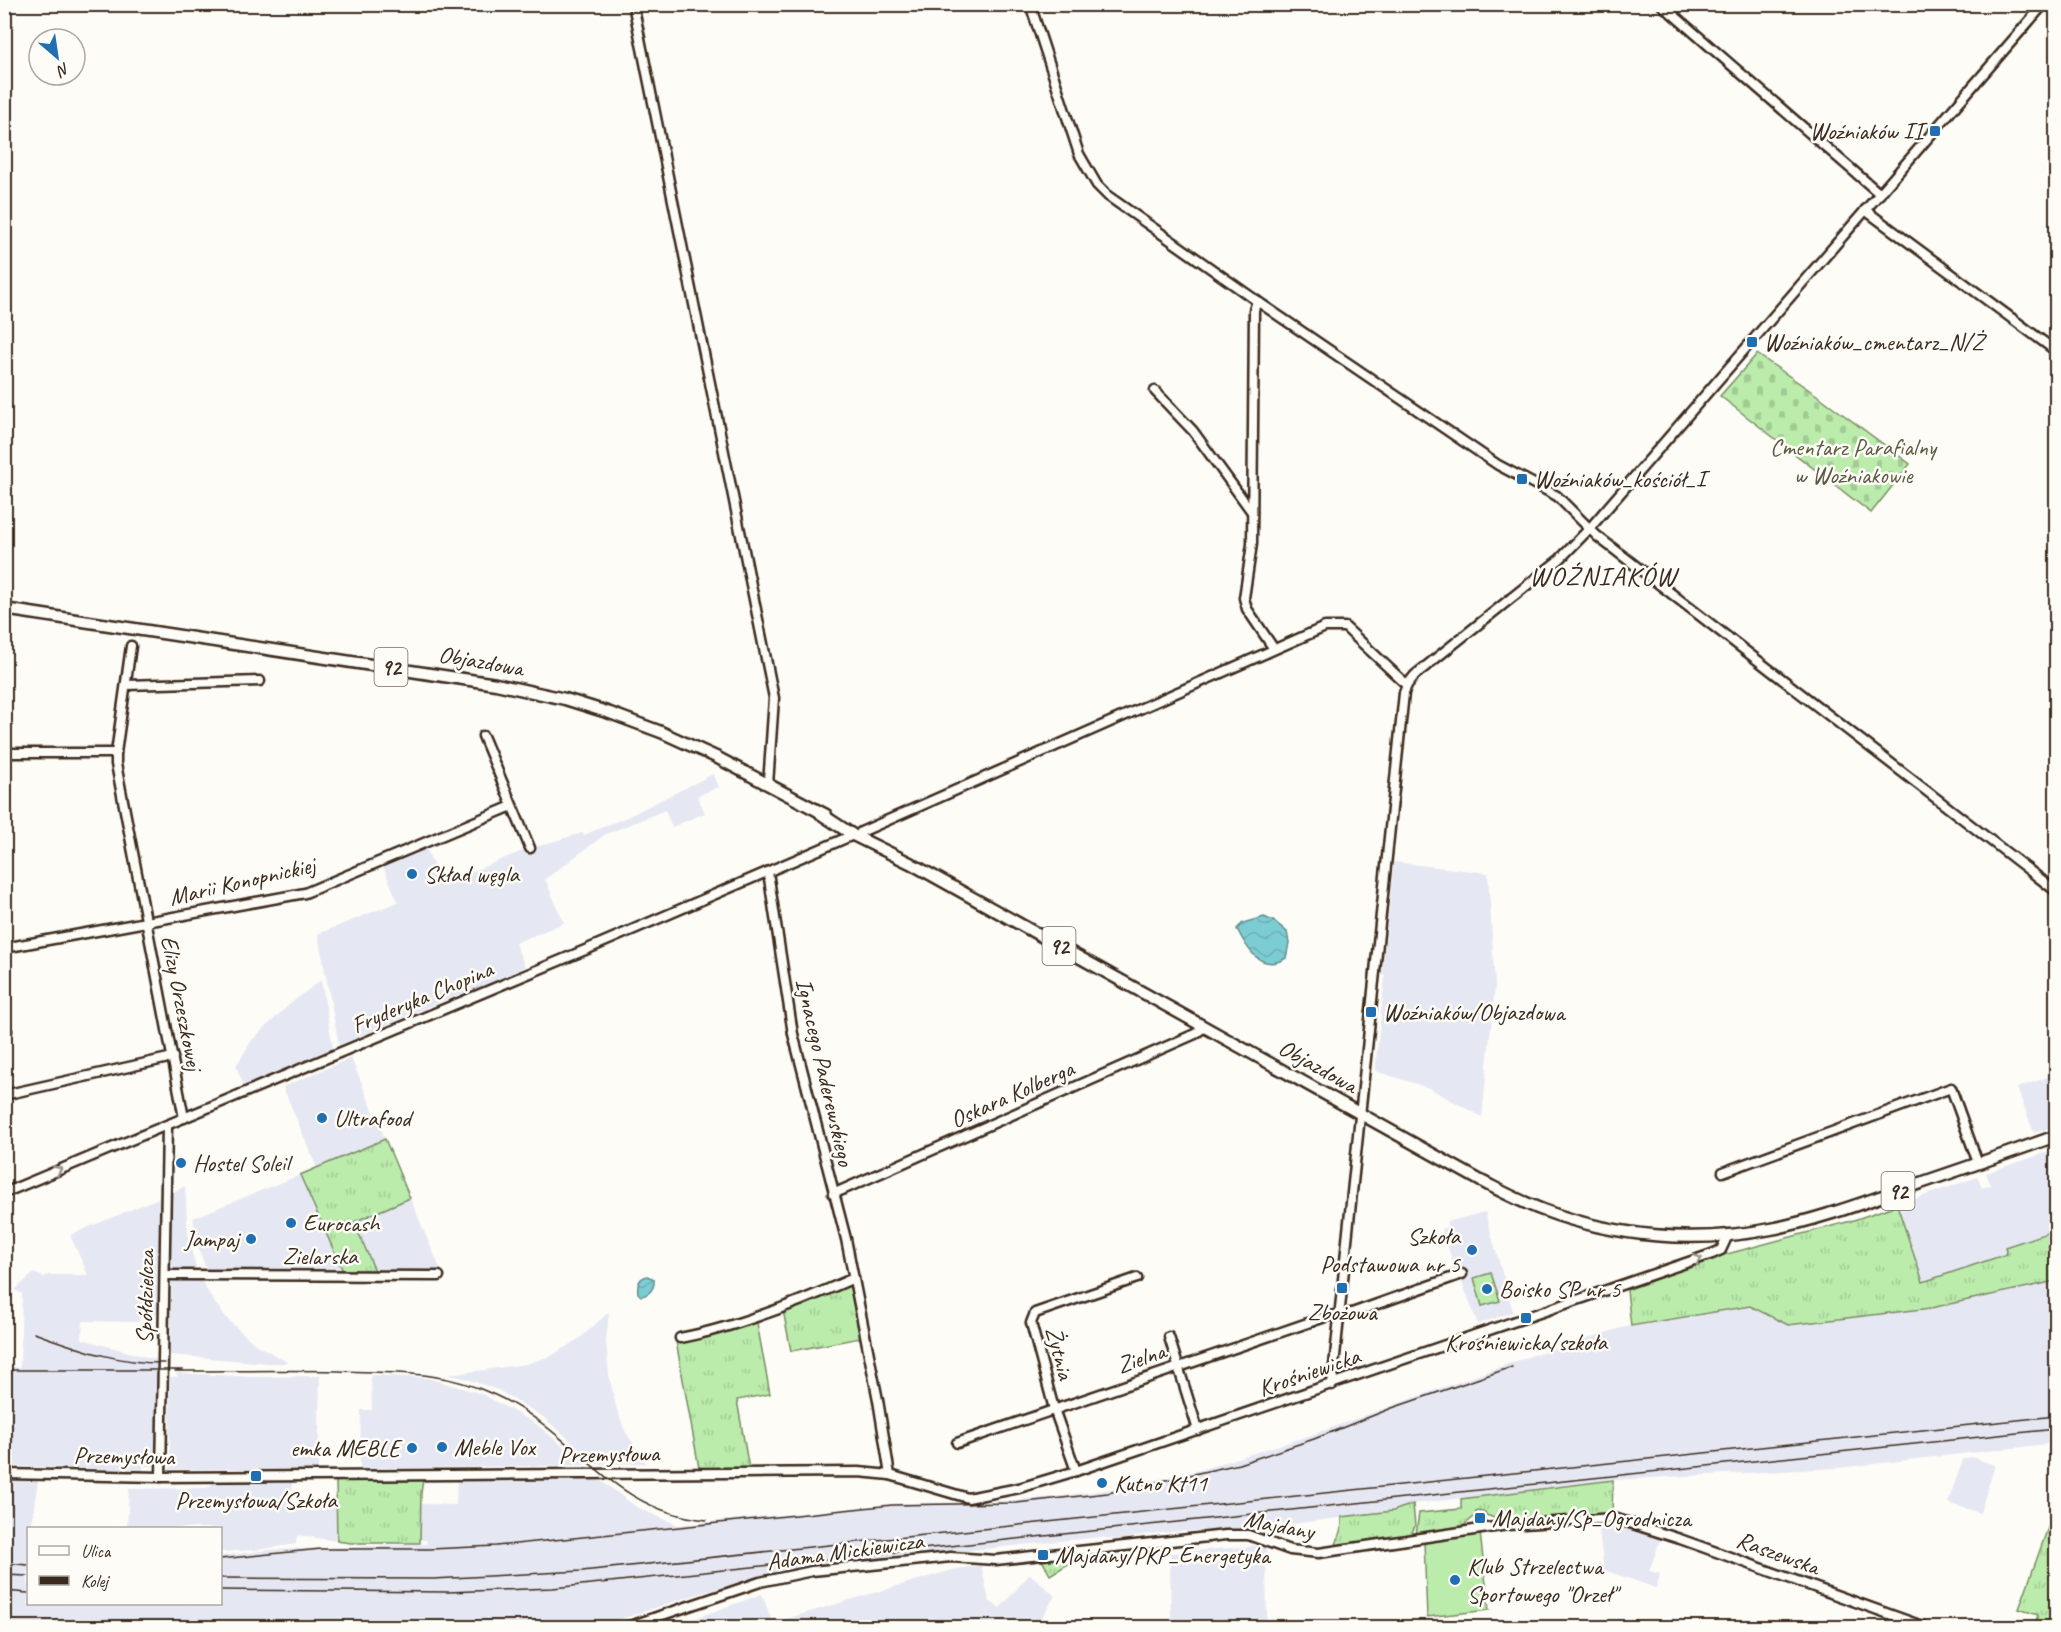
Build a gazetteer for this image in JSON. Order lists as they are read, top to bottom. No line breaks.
{"streets":{"main road":["Objazdowa","92"],"street":["Marii Konopnickiej","Fryderyka Chopina","Elizy Orzeszkowej","Ignacego Paderewskiego","Oskara Kolberga","Zielarska","Spółdzielcza","Żytnia","Zielna","Krośniewicka","Przemysłowa","Majdany","Adama Mickiewicza","Raszewska"]},"crossings":[["Objazdowa","92"],["Objazdowa","Fryderyka Chopina"],["Objazdowa","Oskara Kolberga"],["Objazdowa","Krośniewicka"],["92","Krośniewicka"],["Marii Konopnickiej","Elizy Orzeszkowej"],["Fryderyka Chopina","Elizy Orzeszkowej"],["Fryderyka Chopina","Ignacego Paderewskiego"],["Fryderyka Chopina","Spółdzielcza"],["Ignacego Paderewskiego","Oskara Kolberga"],["Ignacego Paderewskiego","Krośniewicka"],["Ignacego Paderewskiego","Przemysłowa"],["Zielarska","Spółdzielcza"],["Spółdzielcza","Przemysłowa"],["Żytnia","Zielna"],["Żytnia","Krośniewicka"],["Krośniewicka","Przemysłowa"],["Majdany","Adama Mickiewicza"],["Majdany","Raszewska"]],"one_way":["Krośniewicka"],"districts":["WOŹNIAKÓW"],"parks":["Cmentarz Parafialny w Woźniakowie"],"places":{"transit":["Woźniaków II","Woźniaków_cmentarz_N/Ż","Woźniaków_kościół_I","Woźniaków/Objazdowa","Zbożowa","Krośniewicka/szkoła","Przemysłowa/Szkoła","Majdany/Sp_Ogrodnicza","Majdany/PKP_Energetyka"],"other":["Skład węgla","Ultrafood","Hostel Soleil","Eurocash","Jampaj","Szkoła Podstawowa nr 5","Boisko SP nr 5","Meble Vox","emka MEBLE","Kutno Kt11","Klub Strzelectwa Sportowego \"Orzeł\""]},"legend":["Ulica","Kolej"],"north":"bottom right"}
